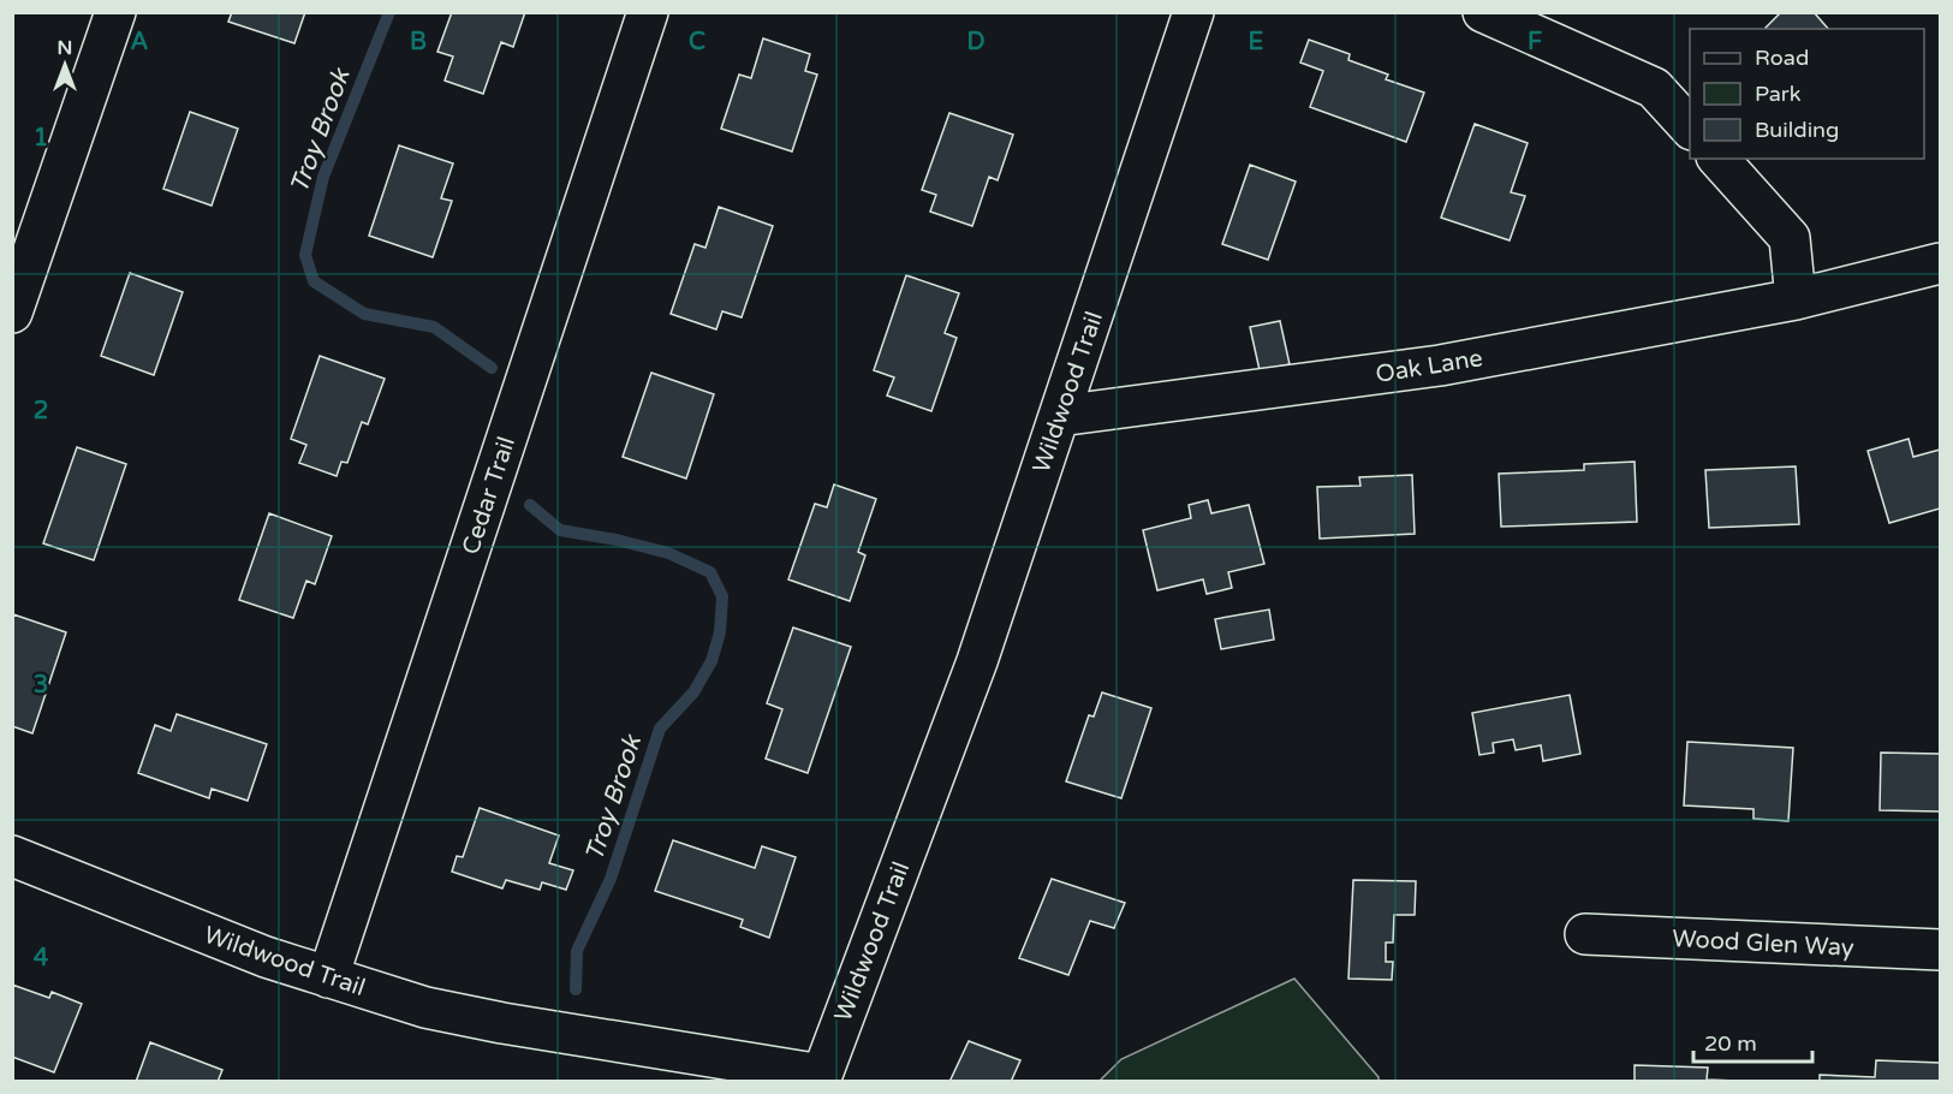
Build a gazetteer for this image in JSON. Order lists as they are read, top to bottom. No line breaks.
{"streets":{"street":["Oak Lane","Wildwood Trail","Cedar Trail","Wood Glen Way"]},"crossings":[["Oak Lane","Wildwood Trail"],["Wildwood Trail","Cedar Trail"]],"water":["Troy Brook"],"legend":["Road","Park","Building"],"scale_bar":"20 m","north":"top","grid":{"columns":["A","B","C","D","E","F"],"rows":["1","2","3","4"]}}
